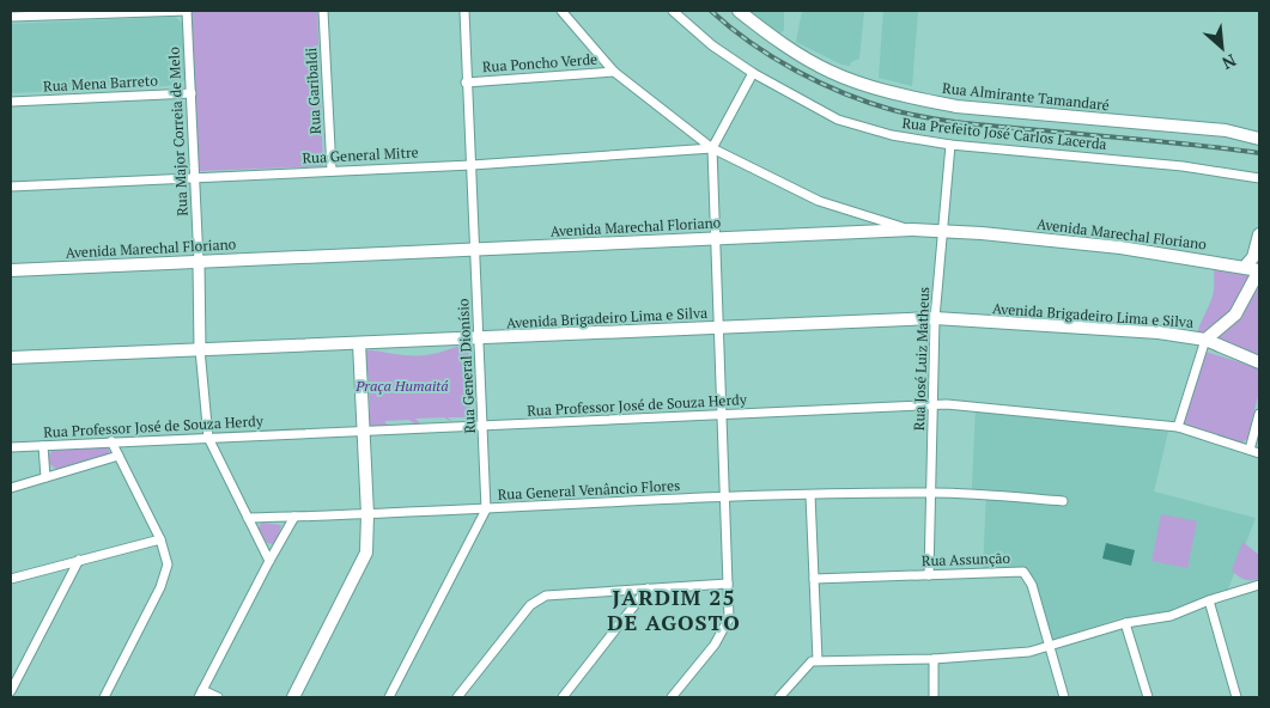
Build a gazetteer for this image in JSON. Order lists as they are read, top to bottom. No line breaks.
{"streets":{"main road":["Rua Almirante Tamandaré","Avenida Marechal Floriano","Avenida Brigadeiro Lima e Silva"],"street":["Rua Poncho Verde","Rua Mena Barreto","Rua Garibaldi","Rua Major Correia de Melo","Rua Prefeito José Carlos Lacerda","Rua General Mitre","Rua José Luiz Matheus","Rua General Dionísio","Rua Professor José de Souza Herdy","Rua General Venâncio Flores","Rua Assunção"]},"crossings":[["Rua Poncho Verde","Rua General Dionísio"],["Rua Mena Barreto","Rua Major Correia de Melo"],["Rua Garibaldi","Rua General Mitre"],["Rua Major Correia de Melo","Rua General Mitre"],["Rua Major Correia de Melo","Avenida Marechal Floriano"],["Rua Major Correia de Melo","Avenida Brigadeiro Lima e Silva"],["Rua Major Correia de Melo","Rua Professor José de Souza Herdy"],["Rua Major Correia de Melo","Rua General Venâncio Flores"],["Rua Prefeito José Carlos Lacerda","Rua José Luiz Matheus"],["Rua General Mitre","Rua General Dionísio"],["Avenida Marechal Floriano","Rua José Luiz Matheus"],["Avenida Marechal Floriano","Rua General Dionísio"],["Avenida Brigadeiro Lima e Silva","Rua José Luiz Matheus"],["Avenida Brigadeiro Lima e Silva","Rua General Dionísio"],["Rua José Luiz Matheus","Rua Professor José de Souza Herdy"],["Rua José Luiz Matheus","Rua General Venâncio Flores"],["Rua José Luiz Matheus","Rua Assunção"],["Rua General Dionísio","Rua Professor José de Souza Herdy"],["Rua General Dionísio","Rua General Venâncio Flores"]],"districts":["JARDIM 25 DE AGOSTO"],"parks":["Praça Humaitá"],"north":"bottom right"}
